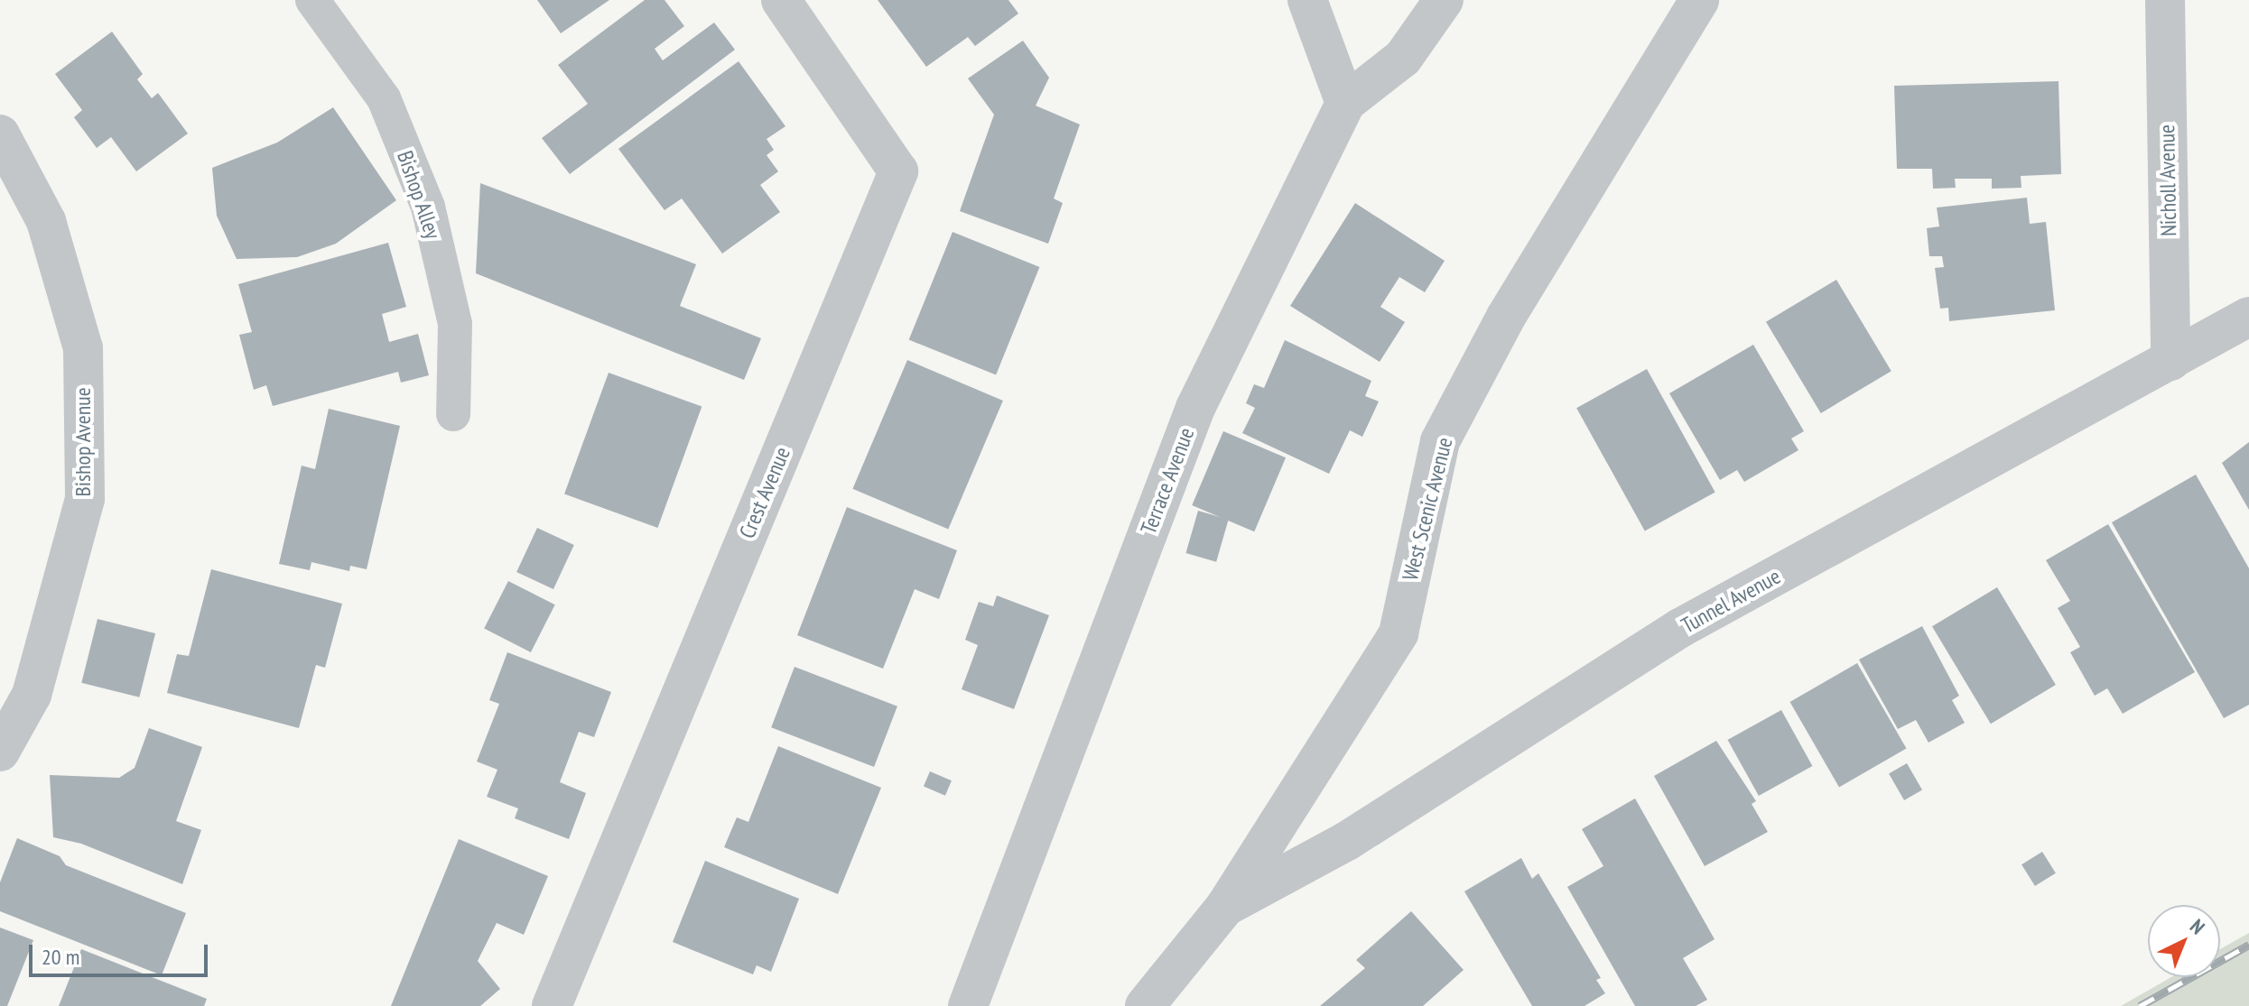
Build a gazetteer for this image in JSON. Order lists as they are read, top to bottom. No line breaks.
{"streets":{"street":["Nicholl Avenue","Bishop Avenue","Terrace Avenue","Crest Avenue","West Scenic Avenue","Tunnel Avenue"],"lane":["Bishop Alley"]},"crossings":[["Nicholl Avenue","Tunnel Avenue"],["West Scenic Avenue","Tunnel Avenue"]],"scale_bar":"20 m","north":"top right"}
